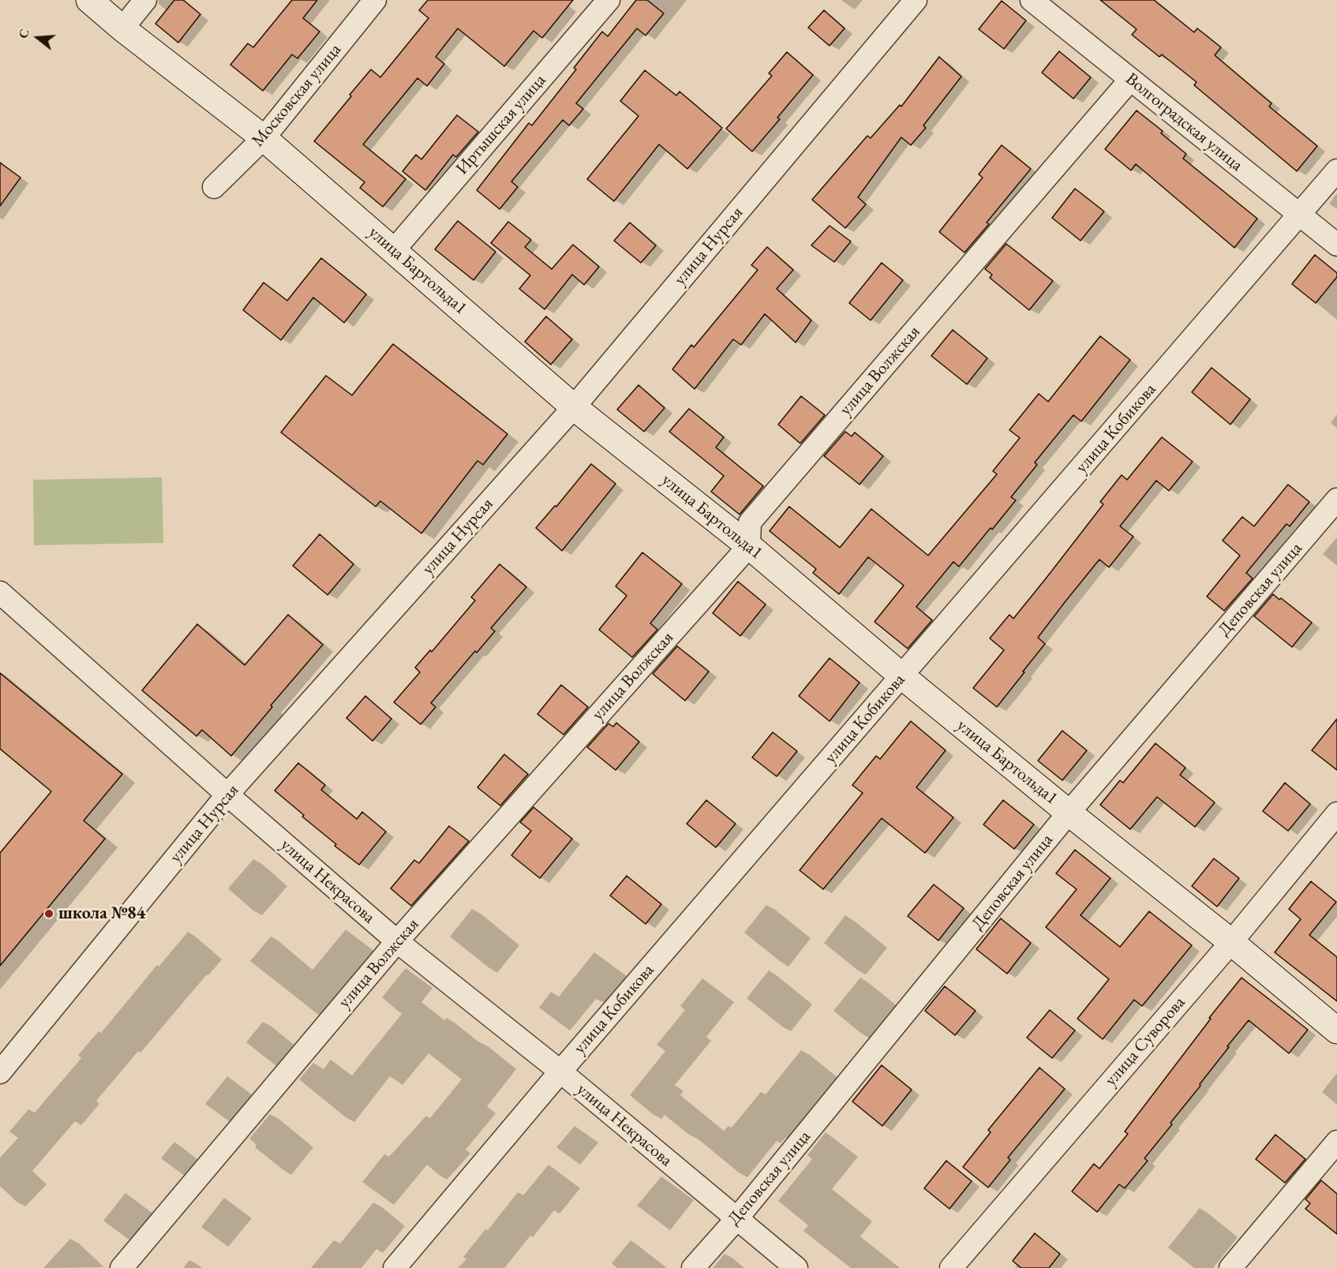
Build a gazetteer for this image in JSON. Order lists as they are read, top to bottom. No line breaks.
{"streets":{"street":["Московская улица","Волгоградская улица","Иртышская улица","улица Нурсая","улица Бартольда1","улица Волжская","улица Кобикова","Деповская улица","улица Некрасова","улица Суворова"]},"crossings":[["Московская улица","улица Бартольда1"],["Волгоградская улица","улица Волжская"],["Волгоградская улица","улица Кобикова"],["Иртышская улица","улица Бартольда1"],["улица Нурсая","улица Бартольда1"],["улица Нурсая","улица Некрасова"],["улица Бартольда1","улица Волжская"],["улица Бартольда1","улица Кобикова"],["улица Бартольда1","Деповская улица"],["улица Бартольда1","улица Суворова"],["улица Волжская","улица Некрасова"],["улица Кобикова","улица Некрасова"],["Деповская улица","улица Некрасова"]],"places":["школа №84"],"north":"left"}
